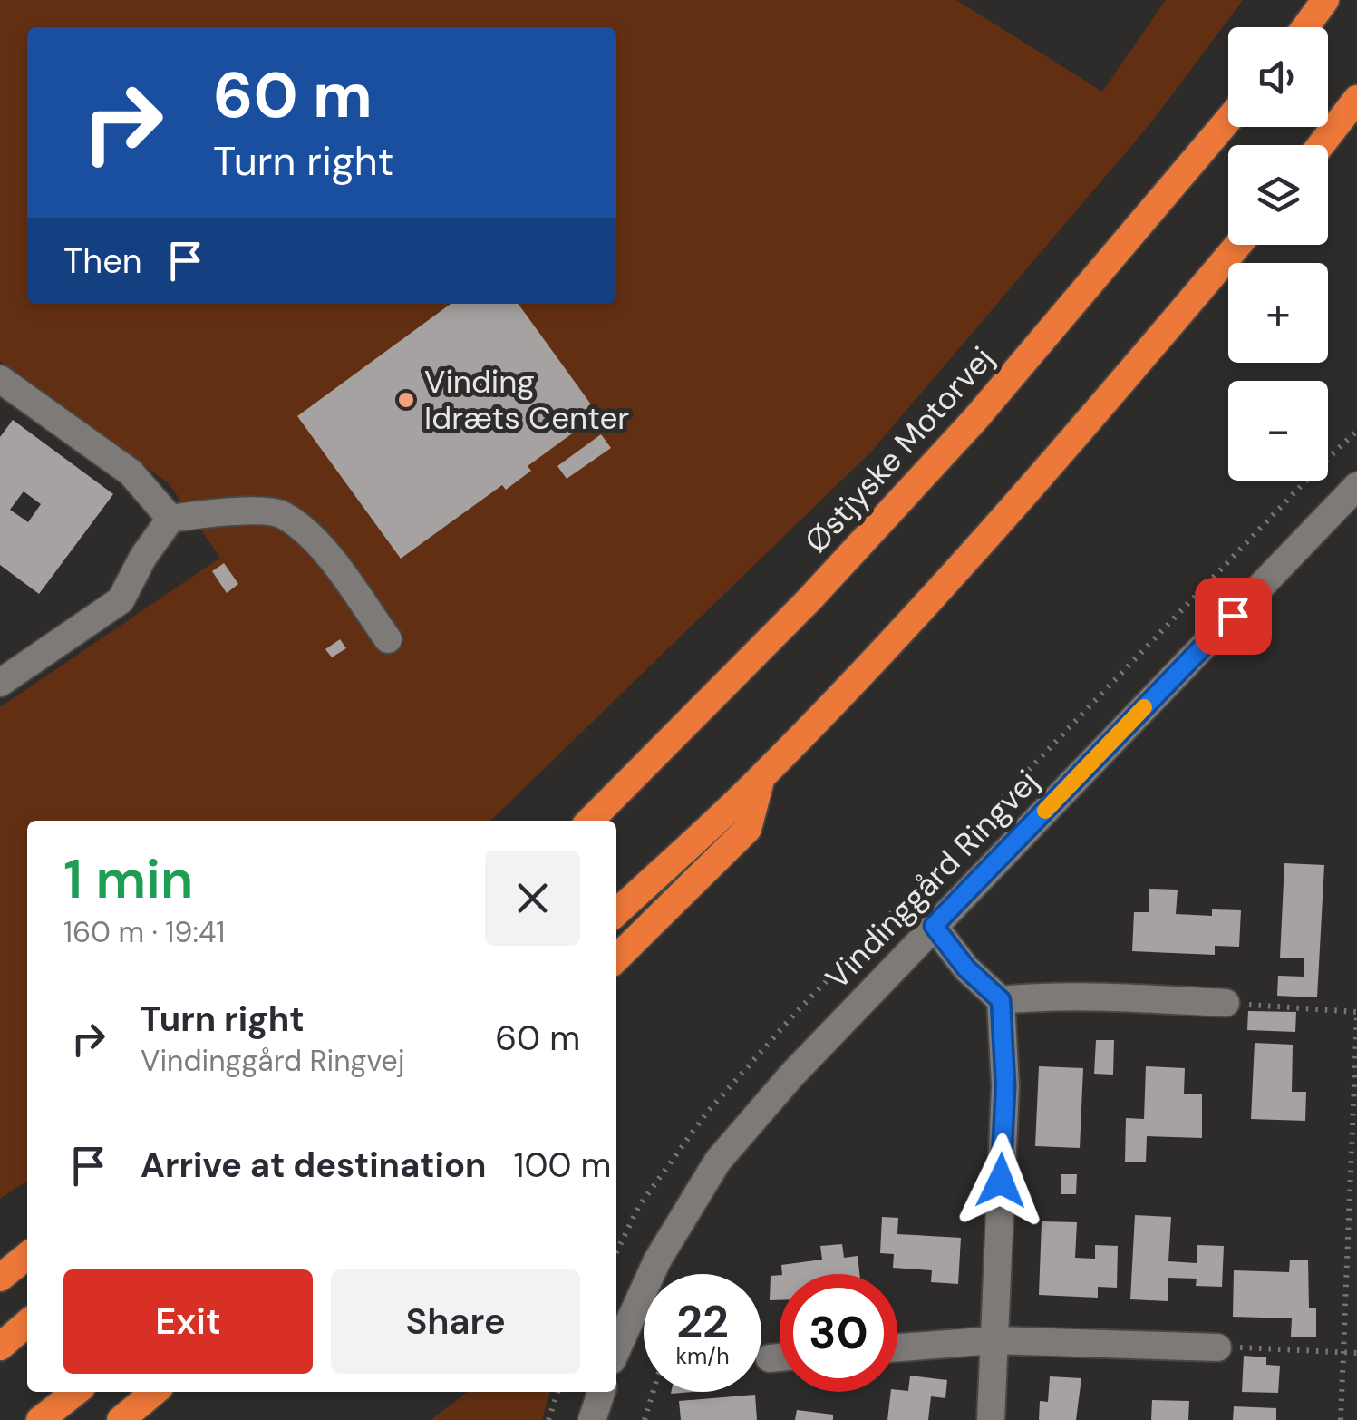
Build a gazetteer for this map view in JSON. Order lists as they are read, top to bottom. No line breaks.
{"streets":{"highway":["Østjyske Motorvej"],"street":["Vindinggård Ringvej"]},"places":["Vinding Idræts Center"],"page":{"map_buttons":["+","−"],"turn":["60 m","Turn right"],"then":"Then","heading":["1 min","160 m · 19:41"],"list":[{"name":"Turn right","note":"Vindinggård Ringvej","value":"60 m"},{"name":"Arrive at destination","value":"100 m"}],"buttons":["Exit","Share"],"speed":"22 km/h","limit":"30"}}
